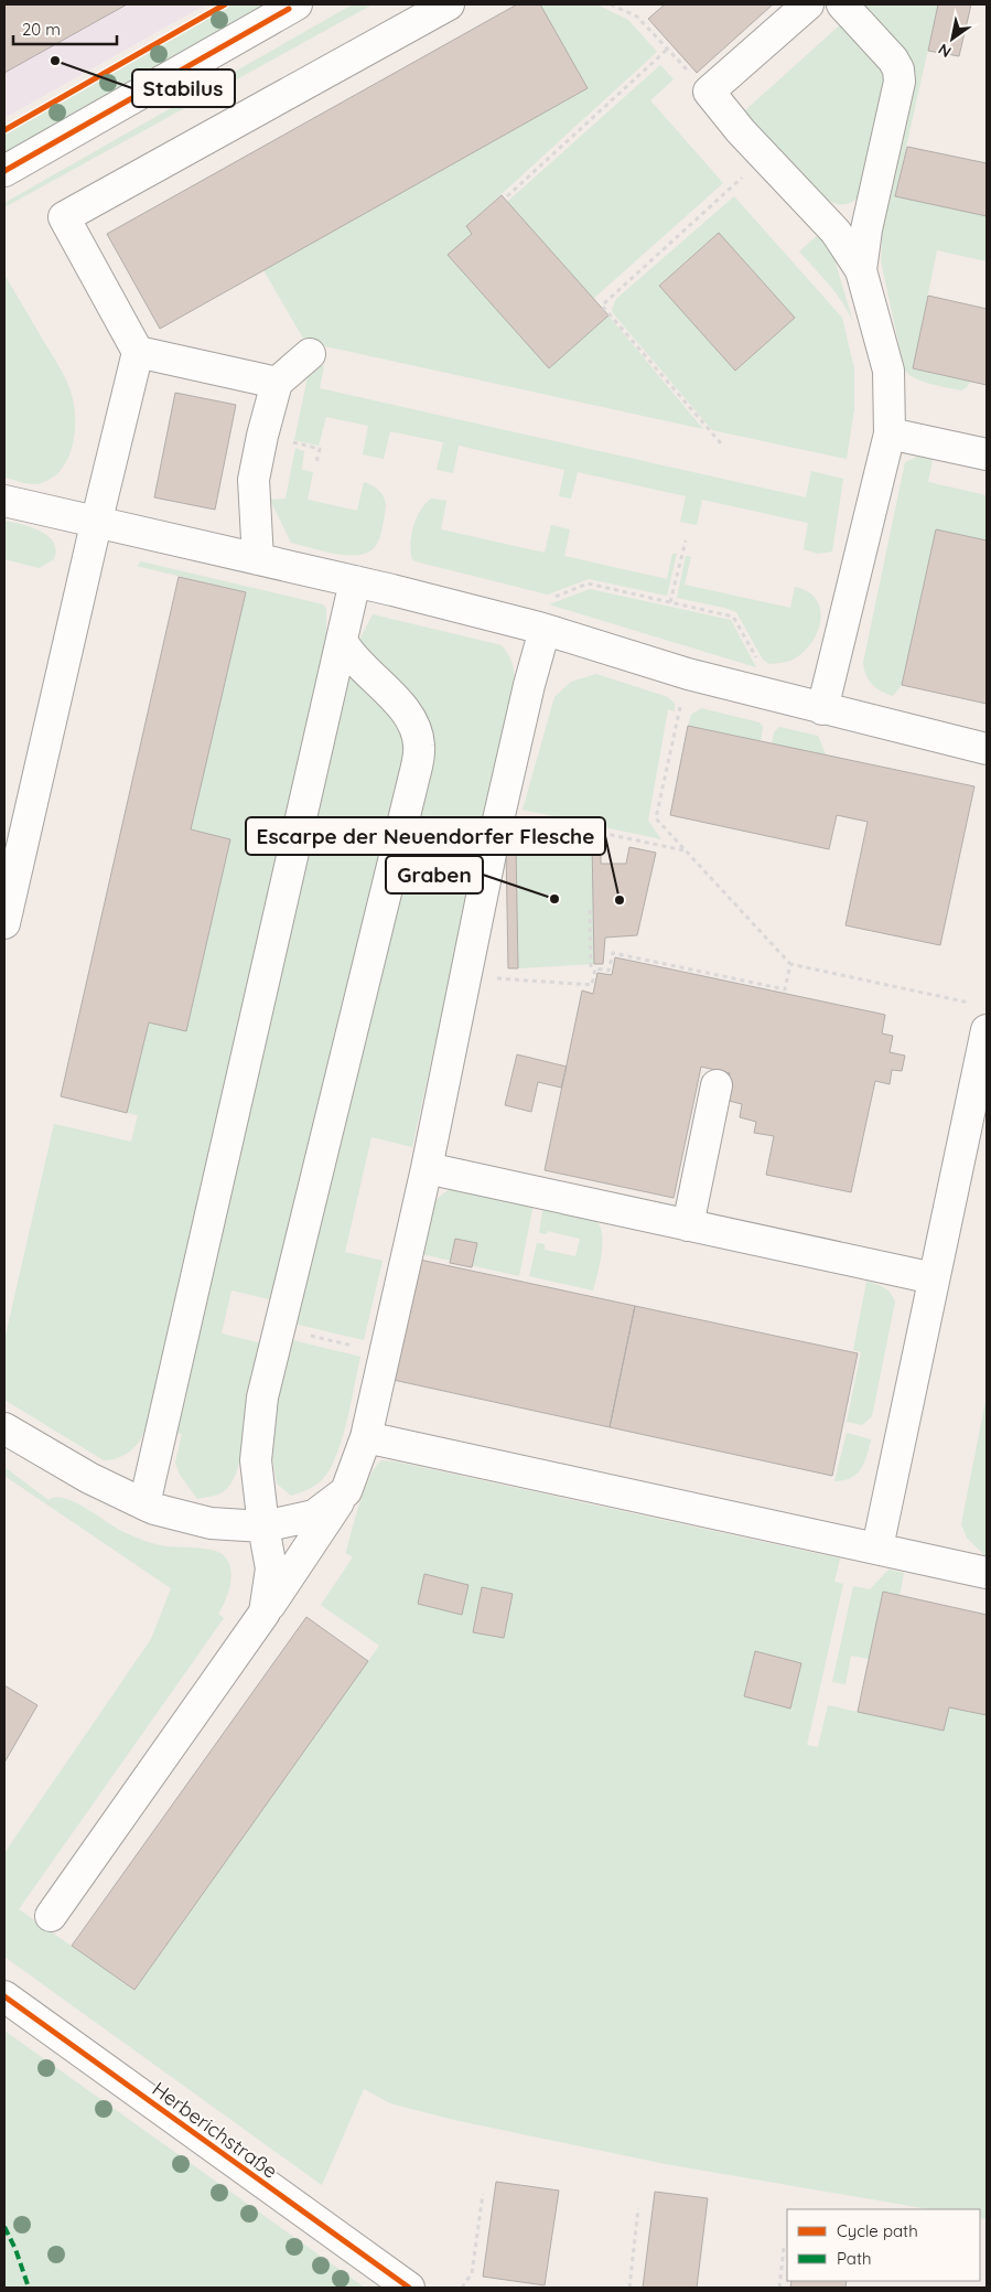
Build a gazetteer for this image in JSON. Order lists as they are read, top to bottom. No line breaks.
{"streets":{"street":["Herberichstraße"]},"places":["Stabilus","Graben","Escarpe der Neuendorfer Flesche"],"legend":["Cycle path","Path"],"scale_bar":"20 m","north":"bottom left"}
